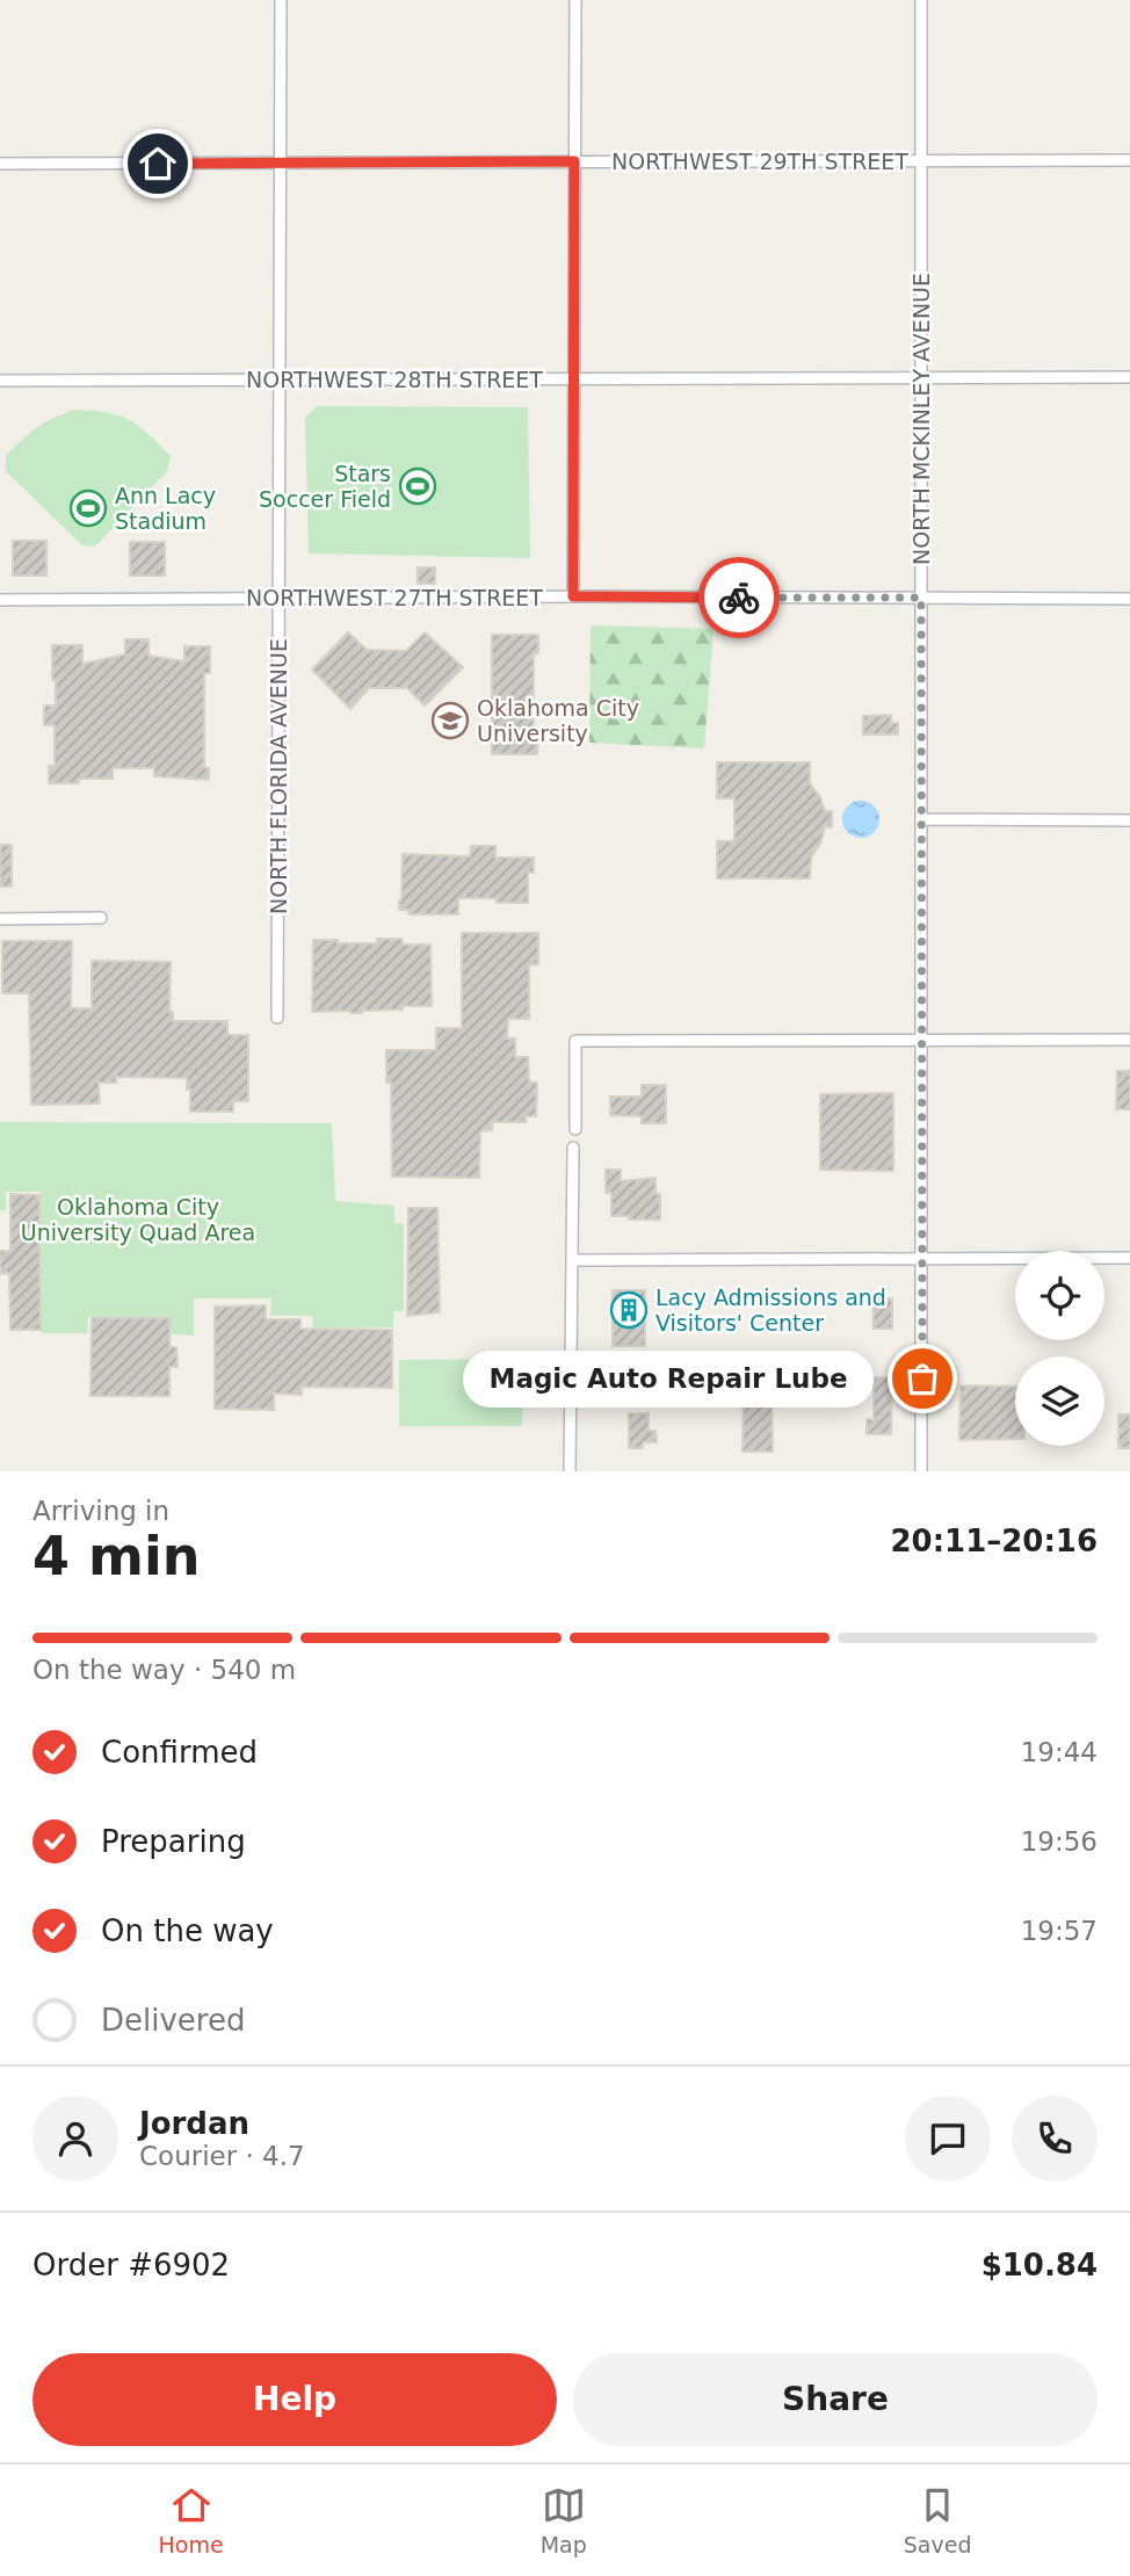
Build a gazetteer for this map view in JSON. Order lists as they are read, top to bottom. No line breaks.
{"streets":{"street":["NORTHWEST 29TH STREET","NORTHWEST 28TH STREET","NORTH MCKINLEY AVENUE","NORTHWEST 27TH STREET","NORTH FLORIDA AVENUE"]},"crossings":[["NORTHWEST 29TH STREET","NORTH MCKINLEY AVENUE"],["NORTHWEST 29TH STREET","NORTH FLORIDA AVENUE"],["NORTHWEST 28TH STREET","NORTH MCKINLEY AVENUE"],["NORTHWEST 28TH STREET","NORTH FLORIDA AVENUE"],["NORTH MCKINLEY AVENUE","NORTHWEST 27TH STREET"],["NORTHWEST 27TH STREET","NORTH FLORIDA AVENUE"]],"parks":["Oklahoma City University Quad Area"],"places":{"sports":["Stars Soccer Field","Ann Lacy Stadium"],"school or university":["Oklahoma City University"],"building":["Lacy Admissions and Visitors' Center"],"other":["Magic Auto Repair Lube"]},"page":{"bubble":"Magic Auto Repair Lube","heading":["4 min","Arriving in","20:11–20:16"],"panel":["Jordan","Courier · 4.7","Order #6902","$10.84"],"bar":"On the way · 540 m","list":[["Confirmed","19:44"],["Preparing","19:56"],["On the way","19:57"],"Delivered"],"buttons":["Help","Share"],"tabs":["Home","Map","Saved"]}}
